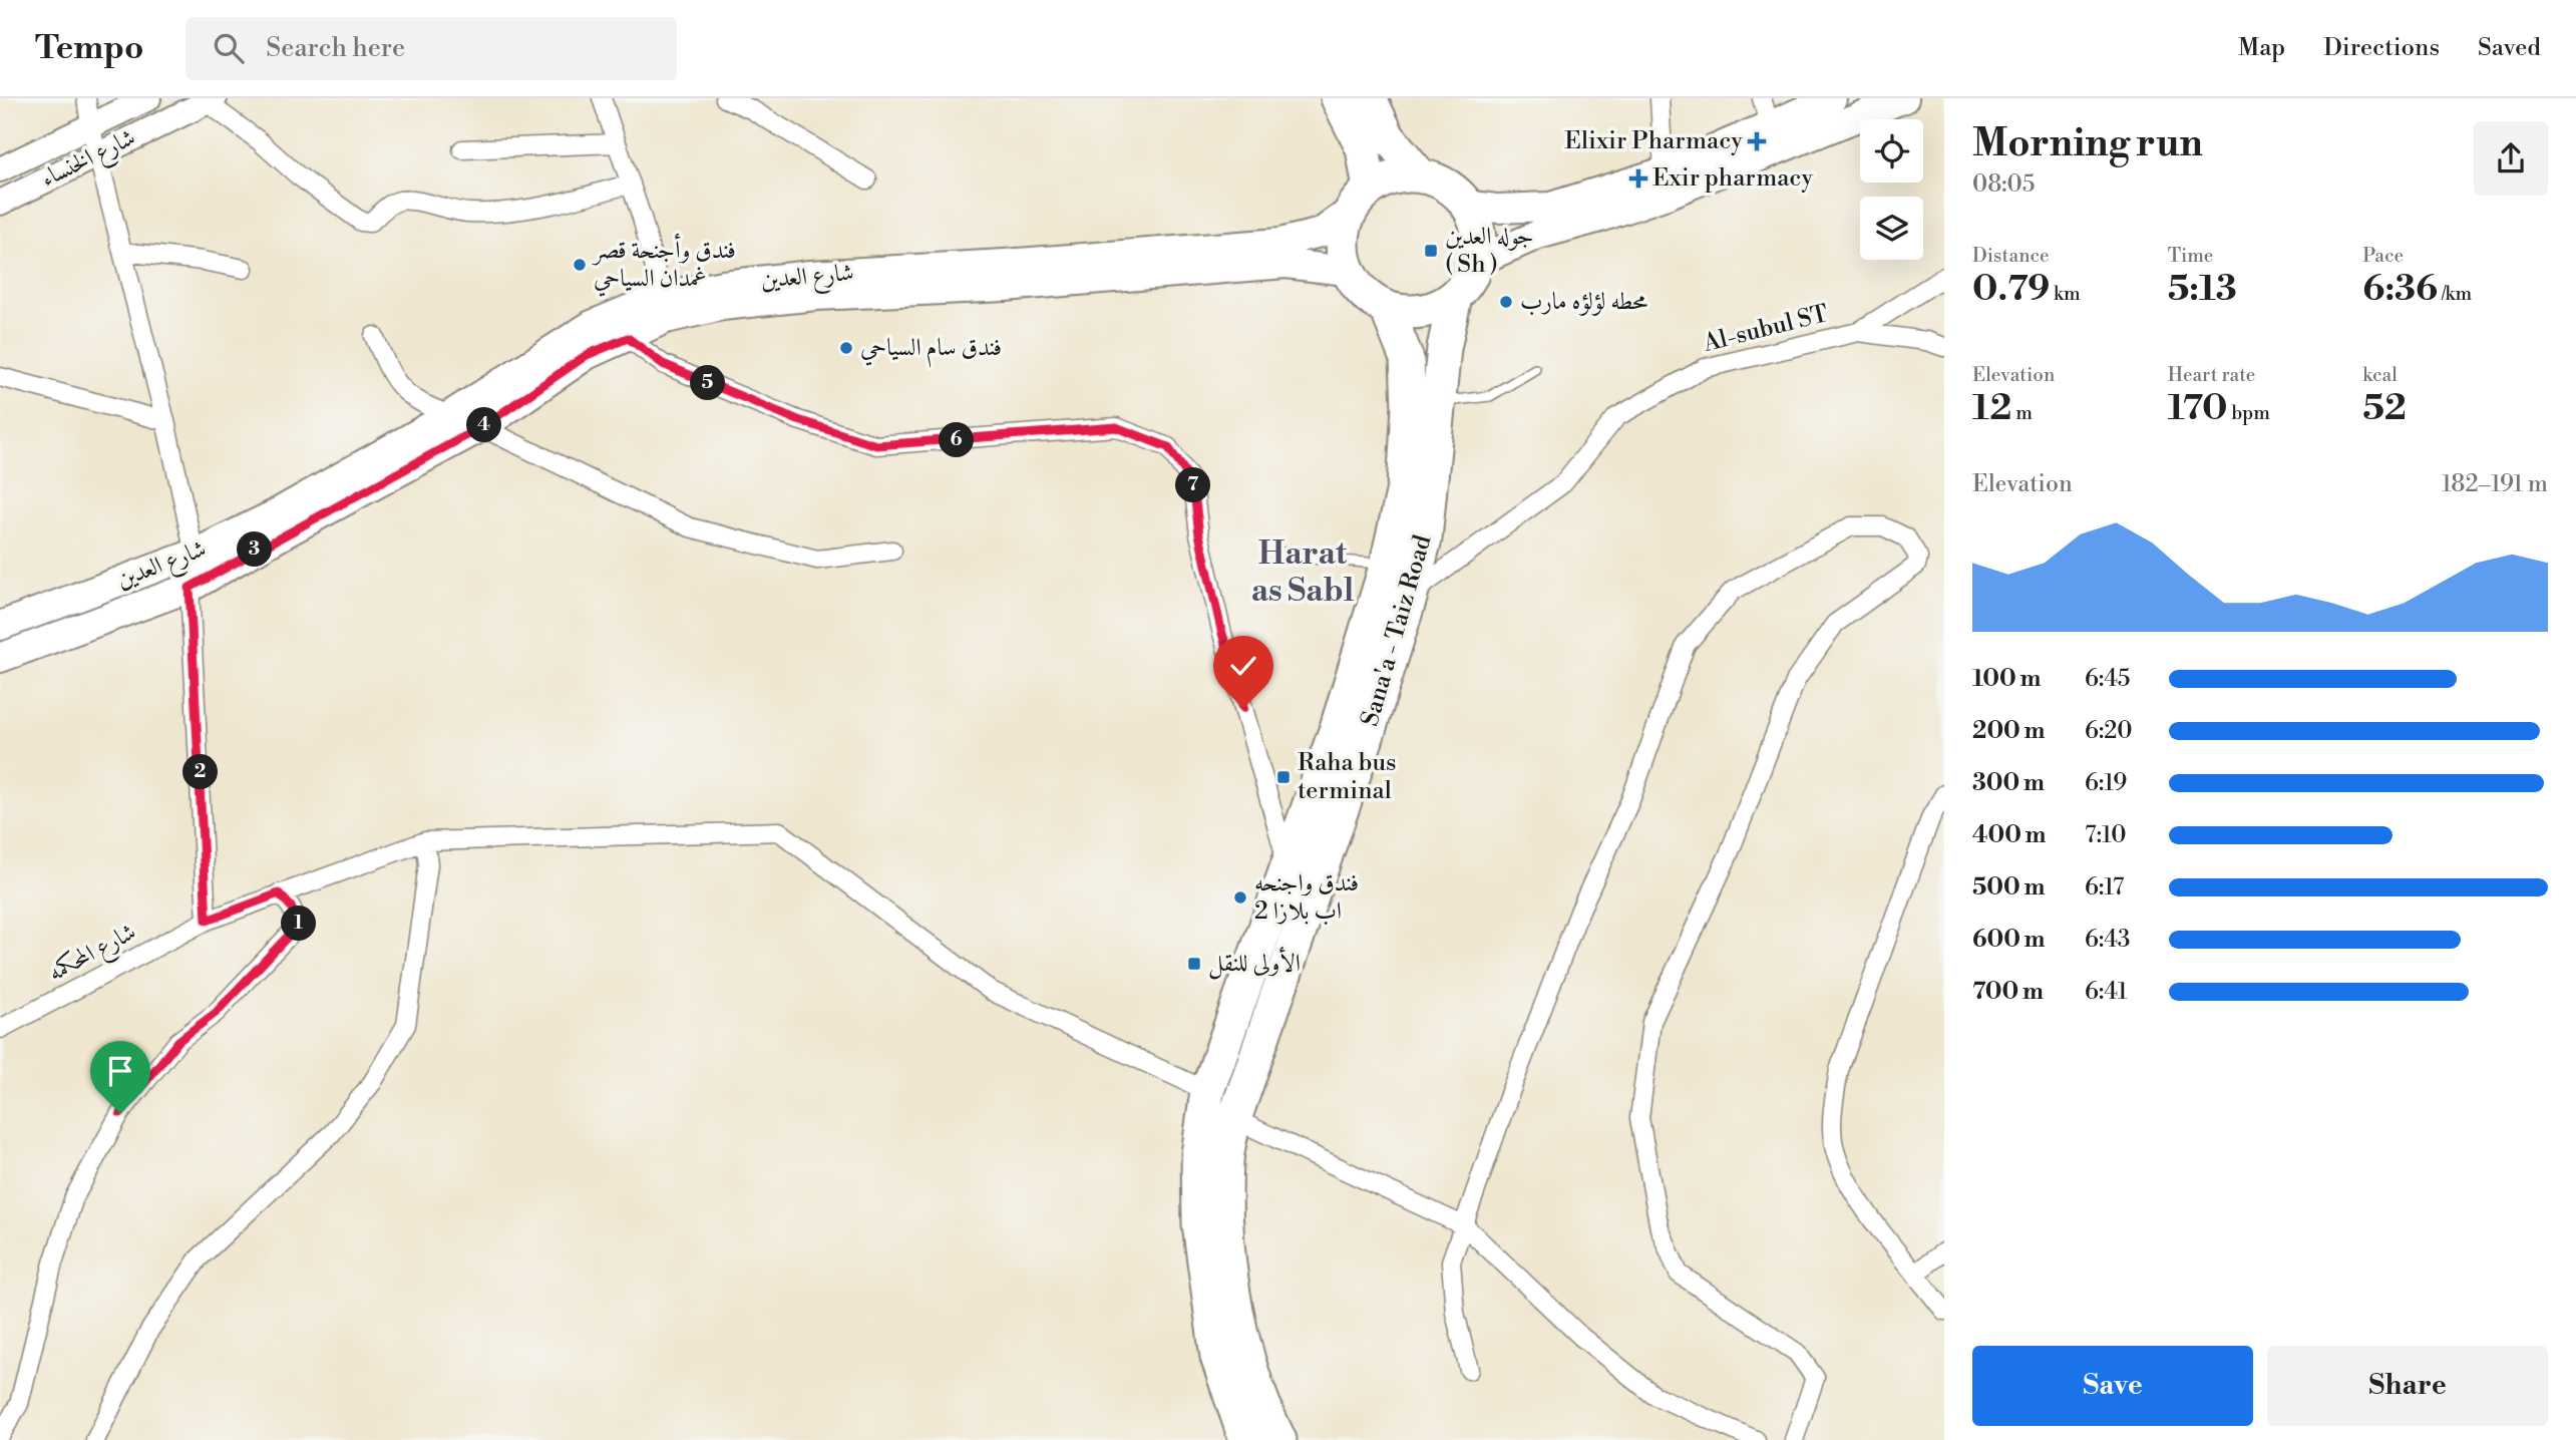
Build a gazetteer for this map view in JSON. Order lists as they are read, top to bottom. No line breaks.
{"streets":{"highway":["Sana'a - Taiz Road"],"main road":["شارع العدين"],"street":["شارع الخنساء","Al-subul ST","شارع المحكمه"]},"crossings":[["شارع العدين","Sana'a - Taiz Road"],["Al-subul ST","Sana'a - Taiz Road"],["Sana'a - Taiz Road","شارع المحكمه"]],"districts":["Harat as Sabl"],"places":{"health":["Elixir Pharmacy","Exir pharmacy"],"transit":["جوله العدين ( Sh )","Raha bus terminal","الأولى للنقل"],"other":["فندق وأجنحة قصر غمدان السياحي","محطه لؤلؤه مارب","فندق سام السياحي","فندق واجنحه اب بلازا 2"]},"page":{"header":"Tempo","search":"Search here","nav":["Map","Directions","Saved"],"heading":["Morning run","08:05"],"stats":[["Distance","0.79 km"],["Time","5:13"],["Pace","6:36 /km"],["Elevation","12 m"],["Heart rate","170 bpm"],["kcal","52"]],"pins":["5","4","6","7","3","2","1"],"chart":["Elevation","182–191 m"],"list":[{"name":"100 m","note":"6:45"},{"name":"200 m","note":"6:20"},{"name":"300 m","note":"6:19"},{"name":"400 m","note":"7:10"},{"name":"500 m","note":"6:17"},{"name":"600 m","note":"6:43"},{"name":"700 m","note":"6:41"}],"buttons":["Save","Share"]}}
